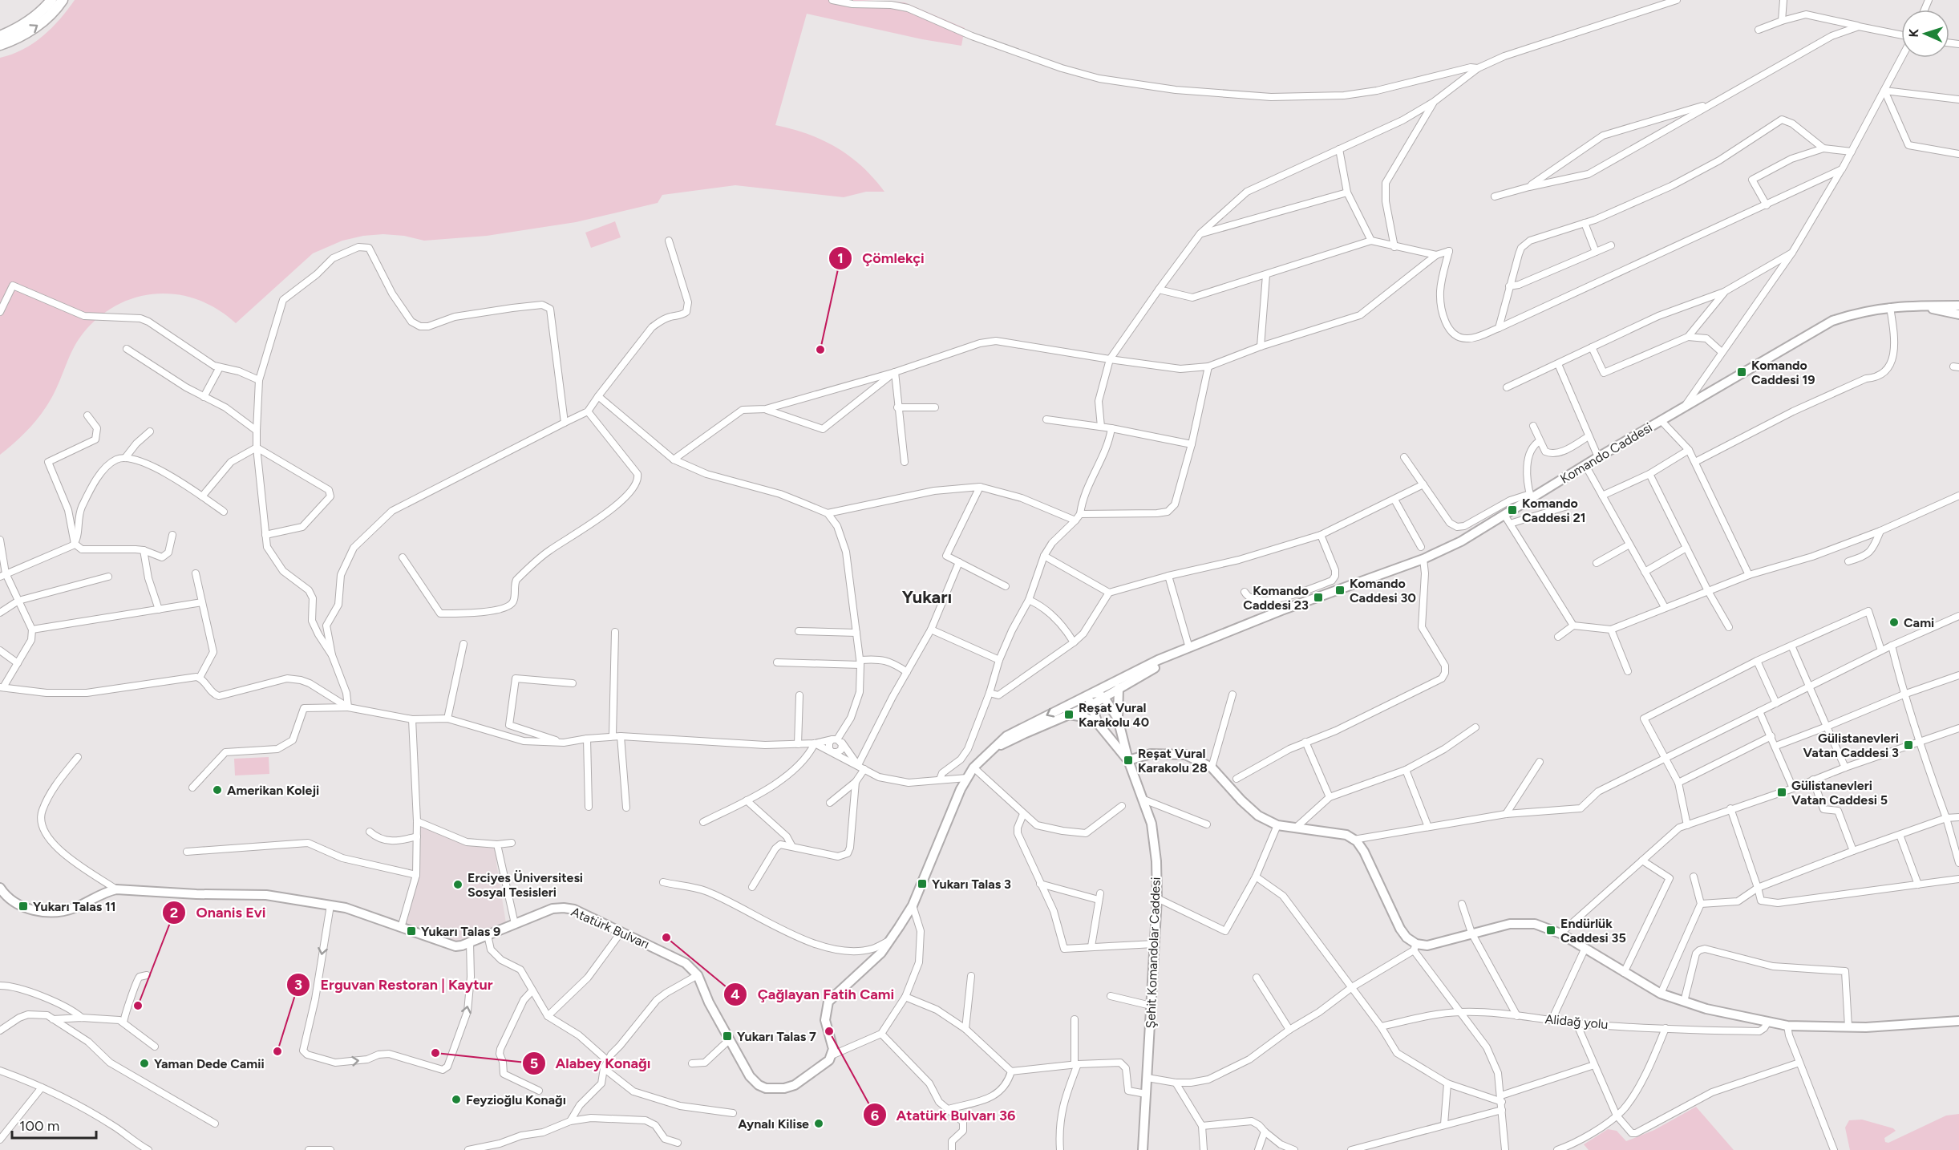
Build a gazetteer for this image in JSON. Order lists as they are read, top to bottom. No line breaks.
{"streets":{"street":["Komando Caddesi","Atatürk Bulvarı","Şehit Komandolar Caddesi","Alidağ yolu"]},"districts":["Yukarı"],"places":{"other":["Çömlekçi","Cami","Amerikan Koleji","Erciyes Üniversitesi Sosyal Tesisleri","Çağlayan Fatih Cami","Onanis Evi","Atatürk Bulvarı 36","Erguvan Restoran | Kaytur","Alabey Konağı","Yaman Dede Camii","Feyzioğlu Konağı","Aynalı Kilise"],"transit":["Komando Caddesi 19","Komando Caddesi 21","Komando Caddesi 30","Komando Caddesi 23","Reşat Vural Karakolu 40","Gülistanevleri Vatan Caddesi 3","Reşat Vural Karakolu 28","Gülistanevleri Vatan Caddesi 5","Yukarı Talas 3","Yukarı Talas 11","Endürlük Caddesi 35","Yukarı Talas 9","Yukarı Talas 7"]},"scale_bar":"100 m","north":"left"}
